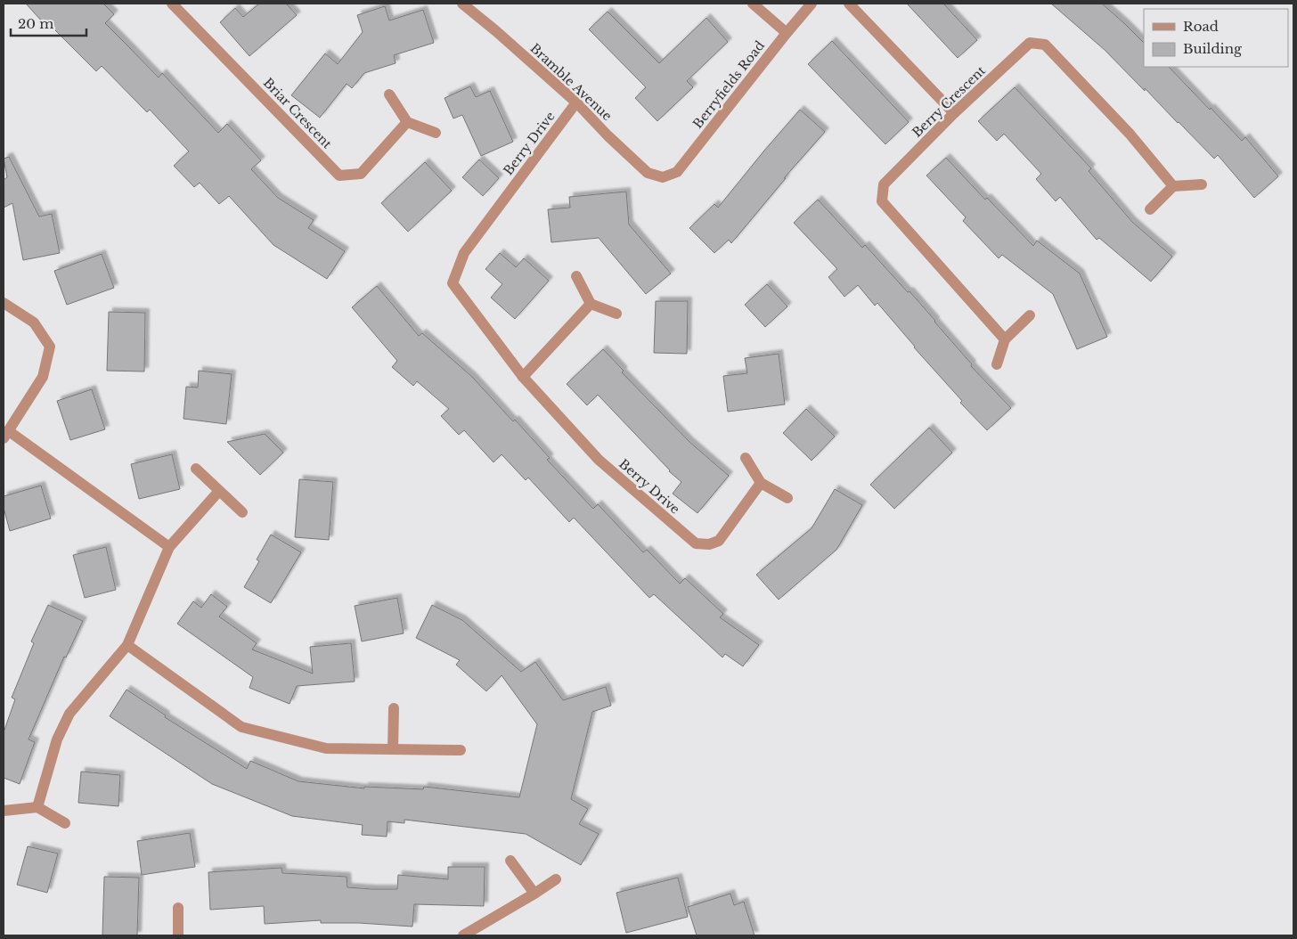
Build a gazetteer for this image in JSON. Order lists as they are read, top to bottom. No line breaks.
{"streets":{"street":["Bramble Avenue","Berryfields Road","Berry Crescent","Briar Crescent","Berry Drive"]},"crossings":[["Bramble Avenue","Berryfields Road"],["Bramble Avenue","Berry Drive"]],"legend":["Road","Building"],"scale_bar":"20 m"}
